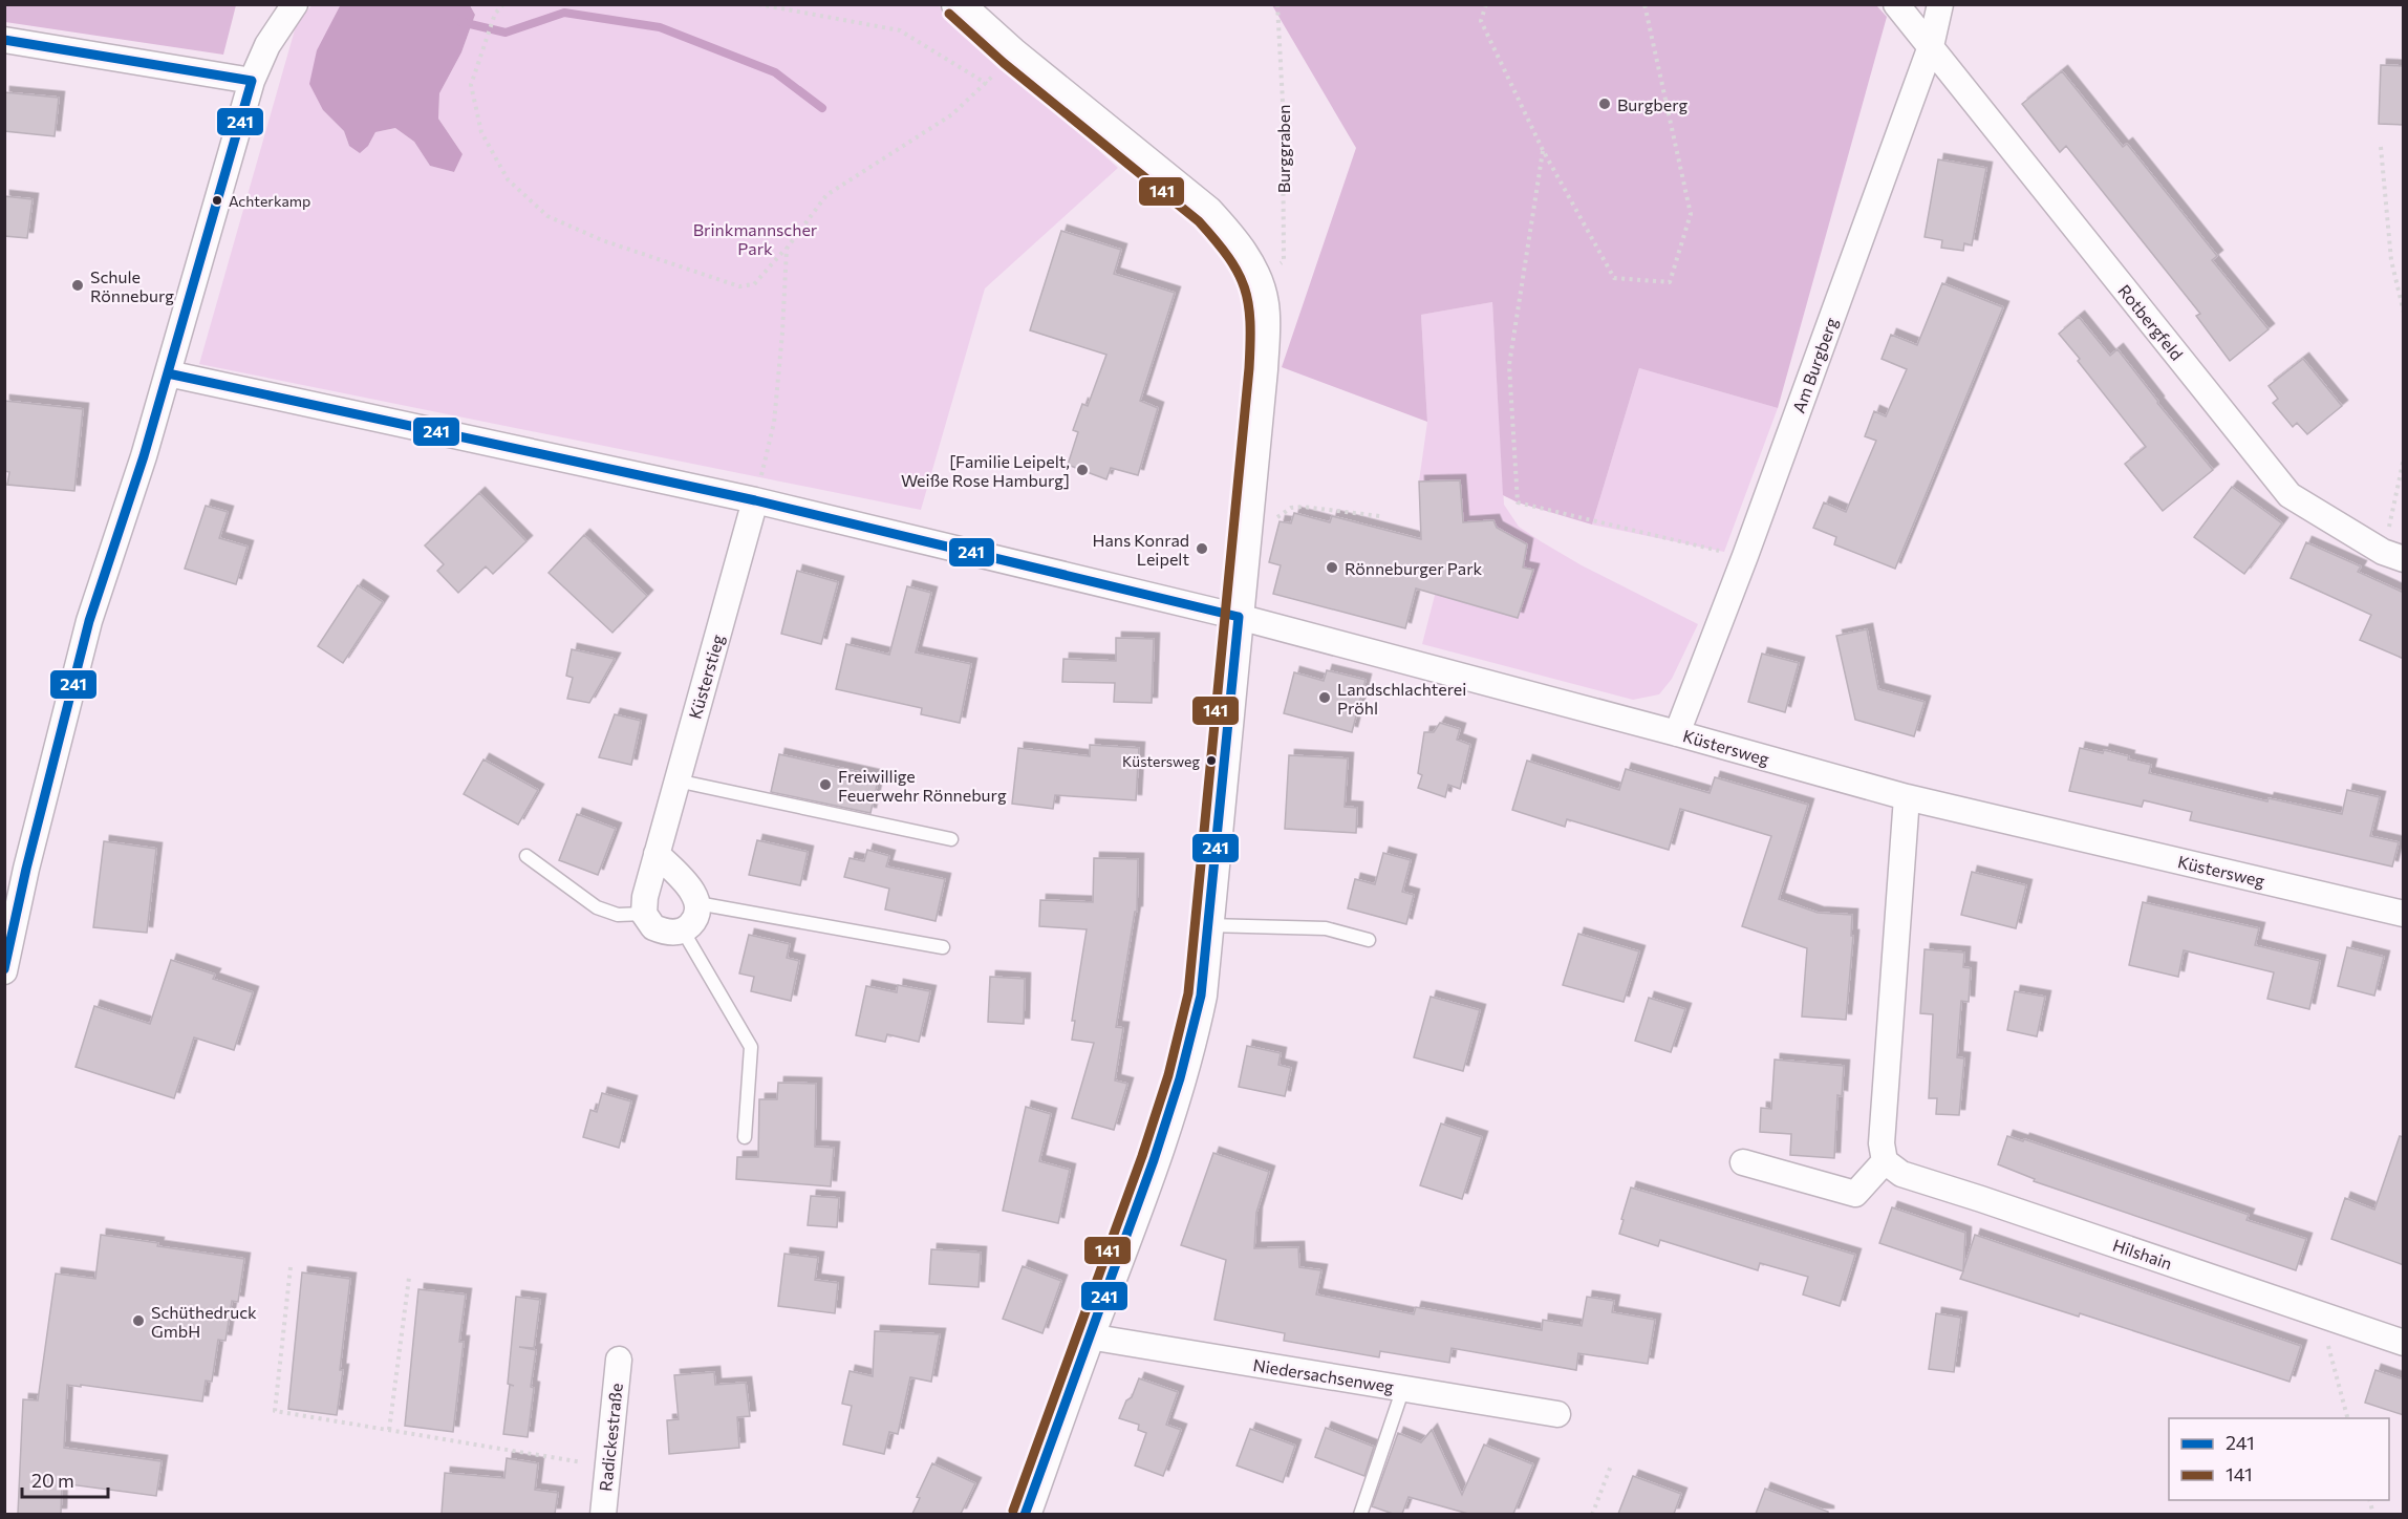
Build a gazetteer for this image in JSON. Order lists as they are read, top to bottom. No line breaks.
{"streets":{"street":["Rotbergfeld","Am Burgberg","Küsterstieg","Küstersweg","Hilshain","Niedersachsenweg","Radickestraße"],"path":["Burggraben"]},"crossings":[["Rotbergfeld","Am Burgberg"],["Am Burgberg","Küstersweg"],["Küsterstieg","Küstersweg"]],"parks":["Brinkmannscher Park"],"places":["Burgberg","Achterkamp","Schule Rönneburg","[Familie Leipelt, Weiße Rose Hamburg]","Hans Konrad Leipelt","Rönneburger Park","Landschlachterei Pröhl","Küstersweg","Freiwillige Feuerwehr Rönneburg","Schüthedruck GmbH"],"lines":["transit line 141","transit line 241"],"legend":["241","141"],"scale_bar":"20 m"}
